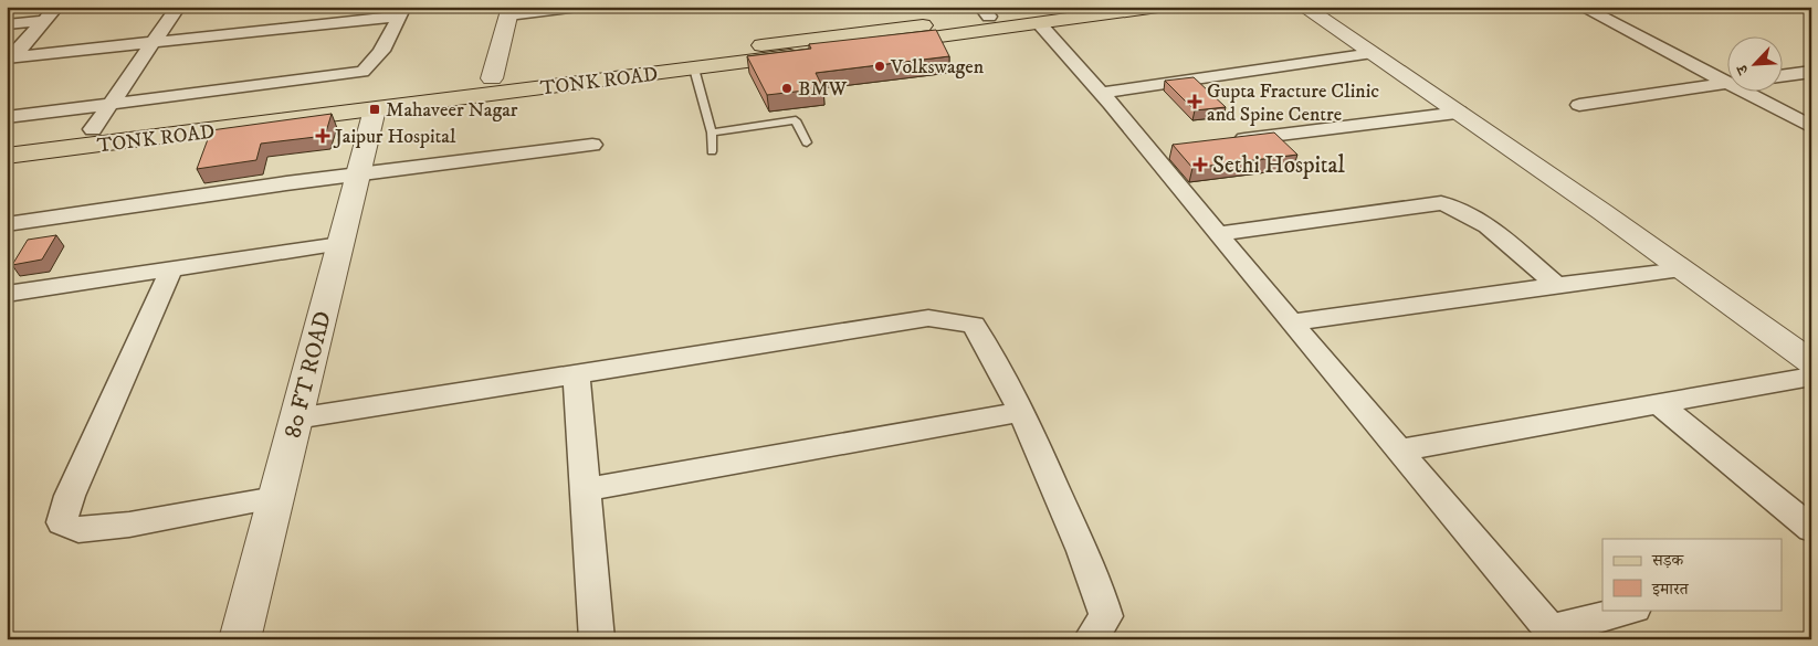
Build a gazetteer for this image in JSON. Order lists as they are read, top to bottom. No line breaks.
{"streets":{"main road":["TONK ROAD"],"street":["80 FT ROAD"]},"crossings":[["TONK ROAD","80 FT ROAD"]],"places":{"other":["Volkswagen","BMW"],"health":["Gupta Fracture Clinic and Spine Centre","Jaipur Hospital","Sethi Hospital"],"transit":["Mahaveer Nagar"]},"legend":["सड़क","इमारत"],"north":"bottom left"}
